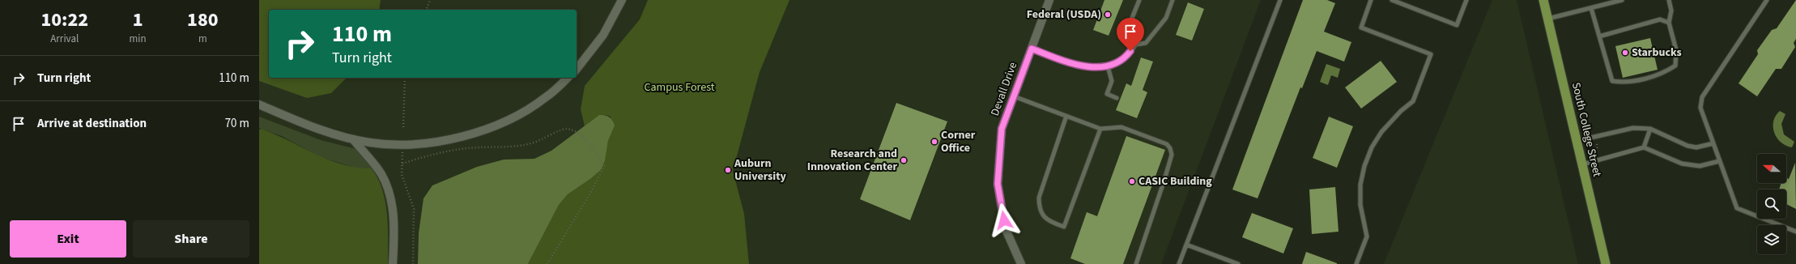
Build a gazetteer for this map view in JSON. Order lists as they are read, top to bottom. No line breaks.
{"streets":{"main road":["South College Street"],"street":["Devall Drive"]},"parks":["Campus Forest"],"places":["Federal (USDA)","Starbucks","Corner Office","Research and Innovation Center","Auburn University","CASIC Building"],"north":"left","page":{"eta":["10:22","Arrival","1","min","180","m"],"turn":["110 m","Turn right"],"list":[{"name":"Turn right","value":"110 m"},{"name":"Arrive at destination","value":"70 m"}],"buttons":["Exit","Share"]}}
